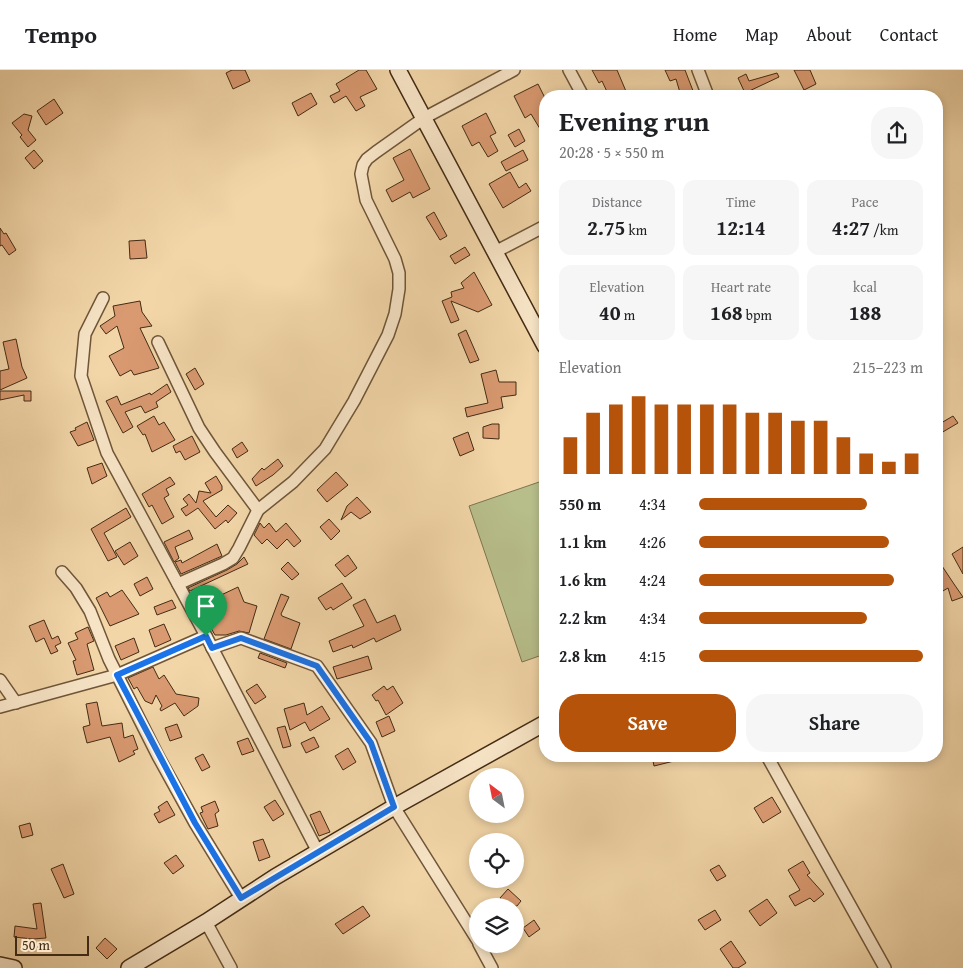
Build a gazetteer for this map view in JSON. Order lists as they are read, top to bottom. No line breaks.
{"scale_bar":"50 m","north":"top left","page":{"header":"Tempo","nav":["Home","Map","About","Contact"],"heading":["Evening run","20:28 · 5 × 550 m"],"stats":[["Distance","2.75 km"],["Time","12:14"],["Pace","4:27 /km"],["Elevation","40 m"],["Heart rate","168 bpm"],["kcal","188"]],"chart":["Elevation","215–223 m"],"list":[{"name":"550 m","note":"4:34"},{"name":"1.1 km","note":"4:26"},{"name":"1.6 km","note":"4:24"},{"name":"2.2 km","note":"4:34"},{"name":"2.8 km","note":"4:15"}],"buttons":["Save","Share"],"scale":"50 m"}}
